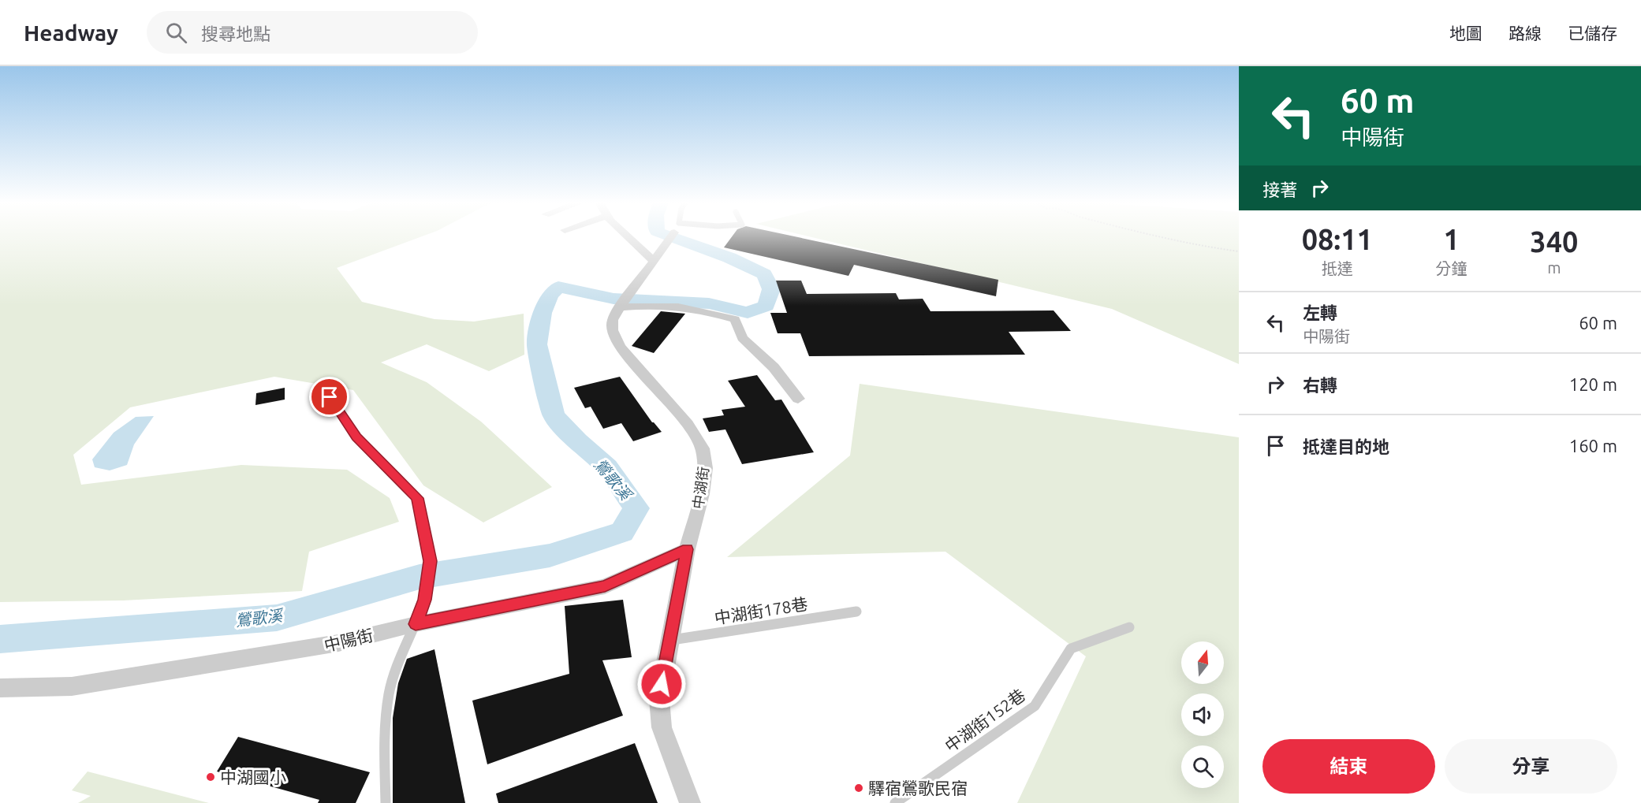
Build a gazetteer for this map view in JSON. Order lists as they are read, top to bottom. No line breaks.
{"streets":{"street":["中湖街","中陽街"],"lane":["中湖街178巷","中湖街152巷"]},"crossings":[["中湖街","中湖街178巷"],["中湖街","中陽街"]],"water":["鶯歌溪"],"places":["中湖國小","驛宿鶯歌民宿"],"north":"top","page":{"header":"Headway","search":"搜尋地點","nav":["地圖","路線","已儲存"],"turn":["60 m","中陽街"],"then":"接著","eta":["08:11","抵達","1","分鐘","340","m"],"list":[{"name":"左轉","note":"中陽街","value":"60 m"},{"name":"右轉","value":"120 m"},{"name":"抵達目的地","value":"160 m"}],"buttons":["結束","分享"]}}
